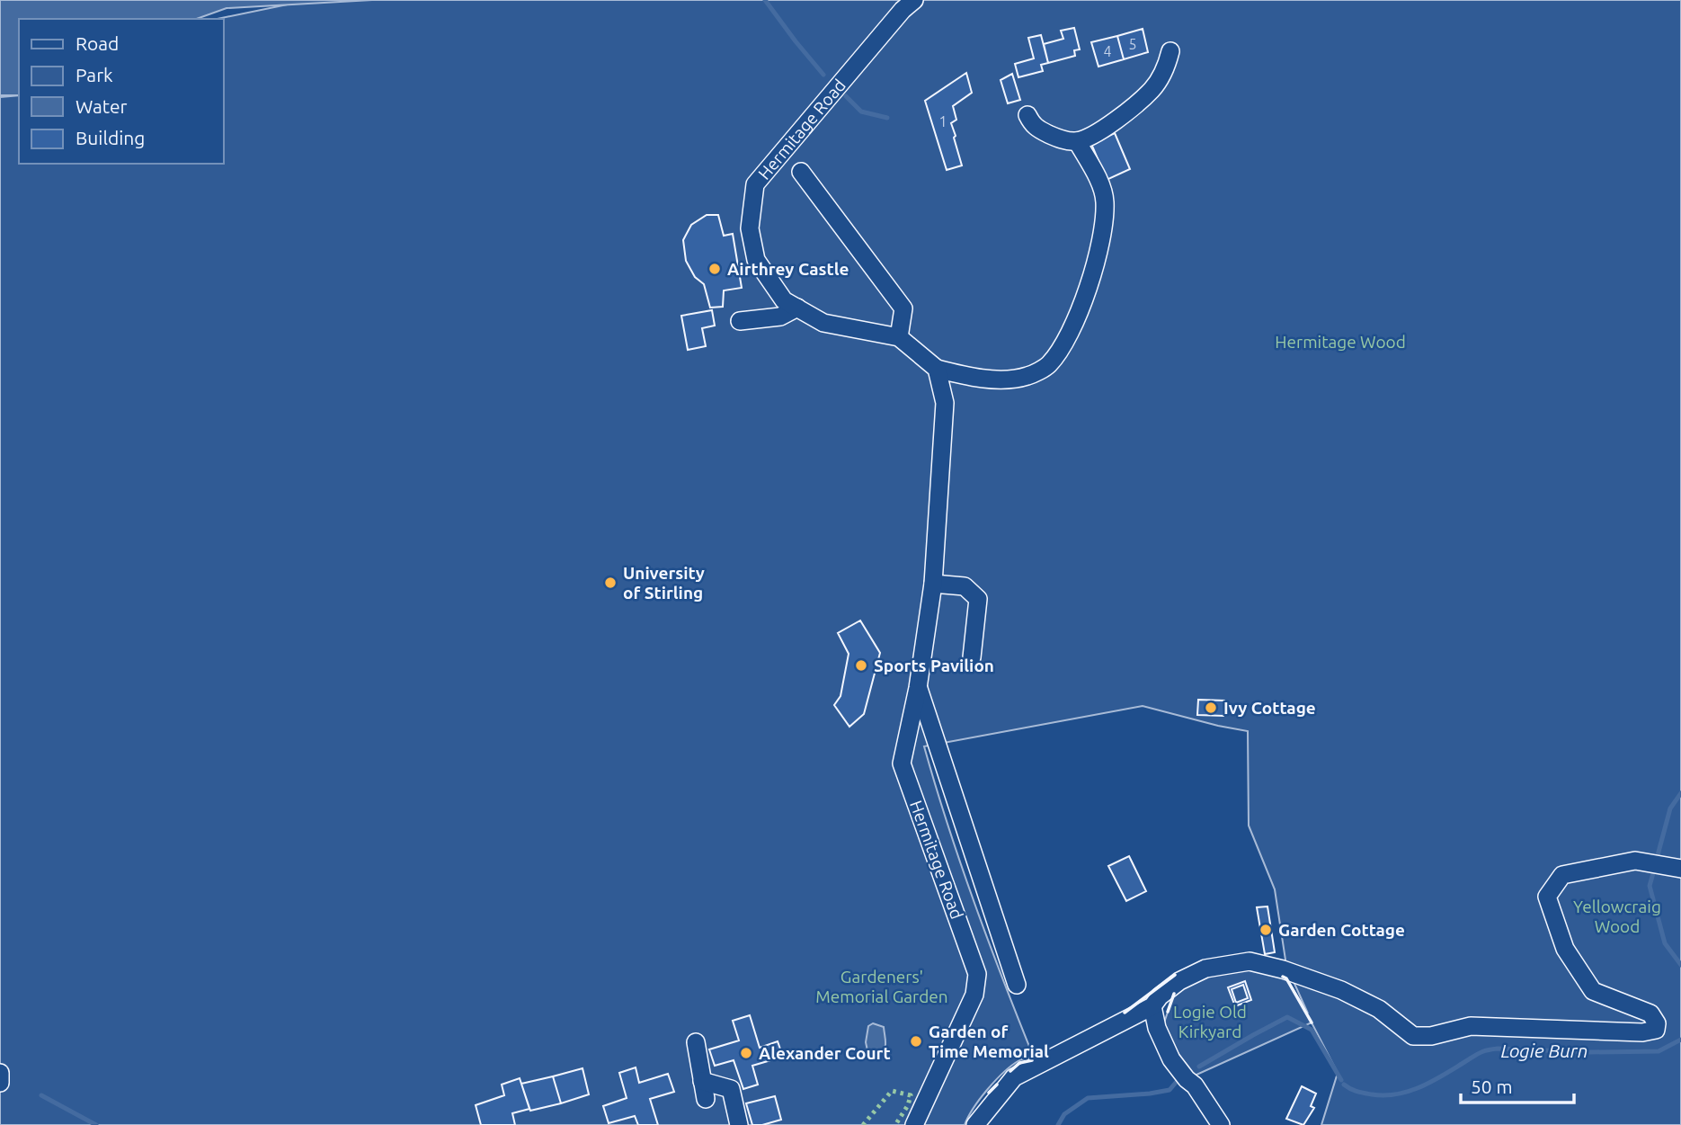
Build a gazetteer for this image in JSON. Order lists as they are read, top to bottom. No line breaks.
{"streets":{"street":["Hermitage Road"]},"water":["Logie Burn"],"parks":["Hermitage Wood","Yellowcraig Wood","Gardeners' Memorial Garden","Logie Old Kirkyard"],"places":["Airthrey Castle","University of Stirling","Sports Pavilion","Ivy Cottage","Garden Cottage","Garden of Time Memorial","Alexander Court"],"house_numbers":["5","4","1"],"legend":["Road","Park","Water","Building"],"scale_bar":"50 m"}
